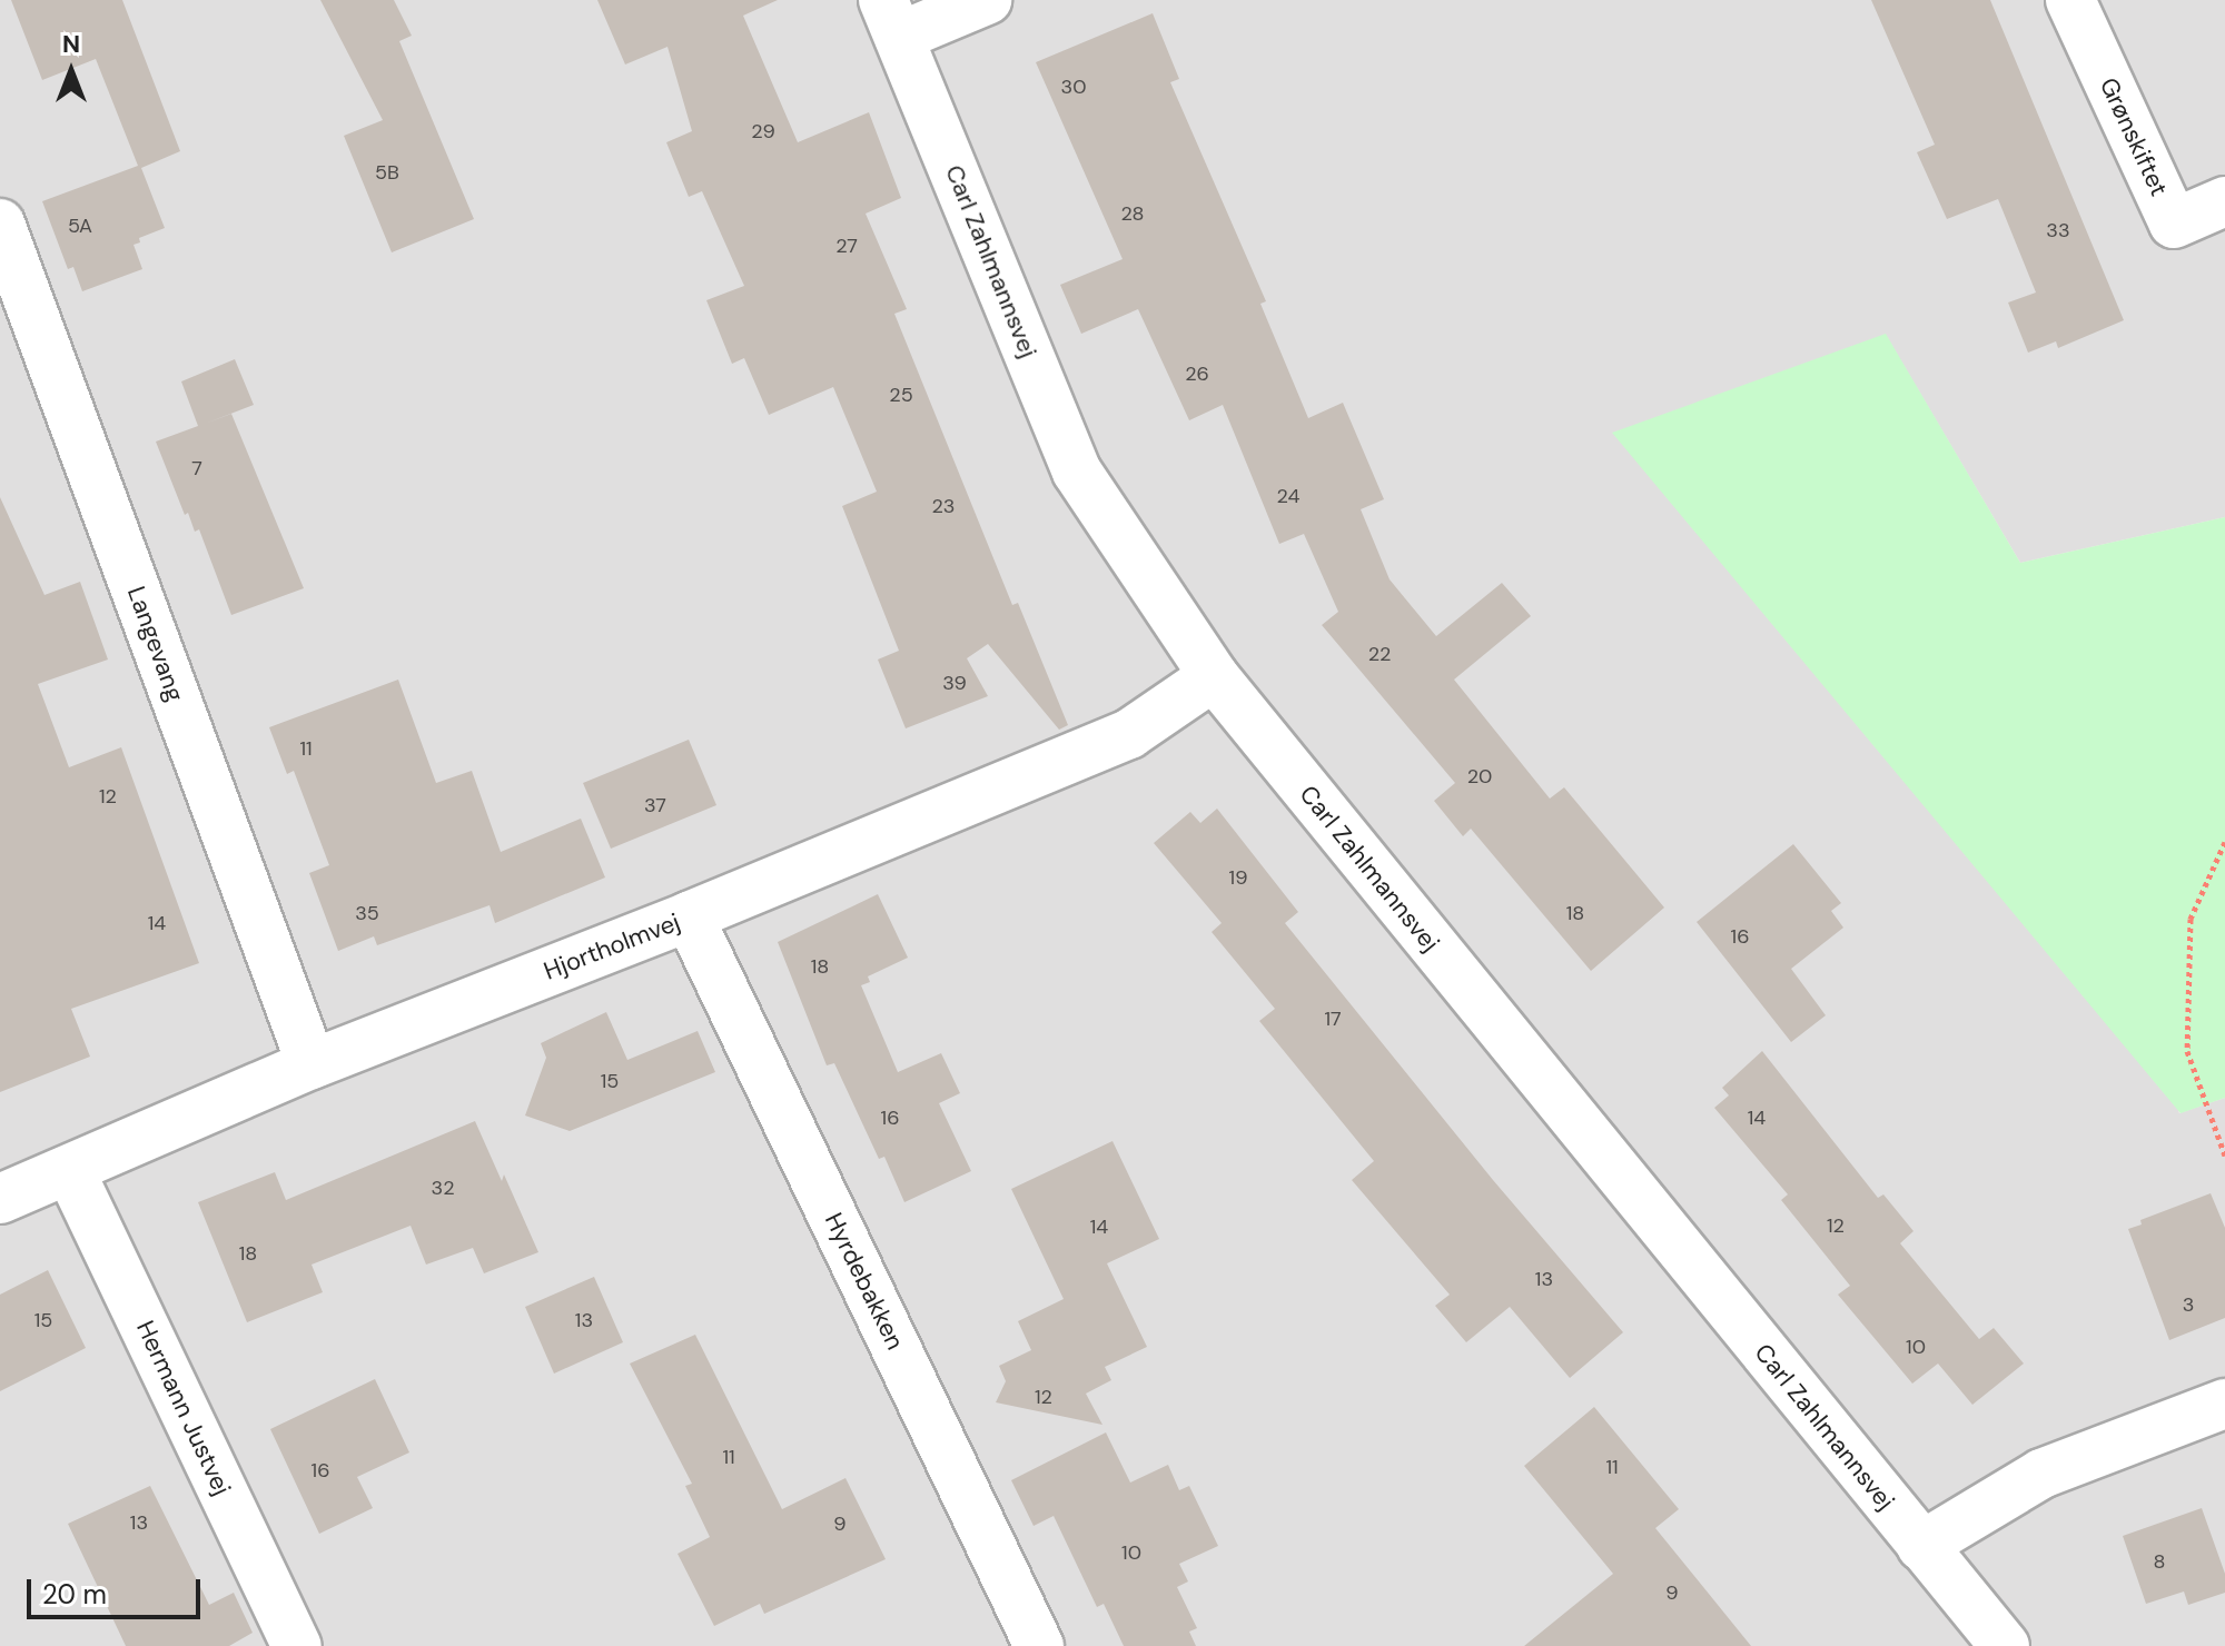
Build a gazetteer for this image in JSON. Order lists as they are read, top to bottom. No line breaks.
{"streets":{"street":["Grønskiftet","Carl Zahlmannsvej","Langevang","Hjortholmvej","Hyrdebakken","Hermann Justvej"]},"crossings":[["Carl Zahlmannsvej","Hjortholmvej"],["Langevang","Hjortholmvej"],["Hjortholmvej","Hyrdebakken"],["Hjortholmvej","Hermann Justvej"]],"house_numbers":["30","29","5B","28","5A","33","27","26","25","7","24","23","22","39","11","20","12","37","19","35","18","14","16","18","17","15","16","14","32","12","14","18","13","3","15","13","10","12","11","11","16","13","9","10","8","9"],"scale_bar":"20 m","north":"top"}
